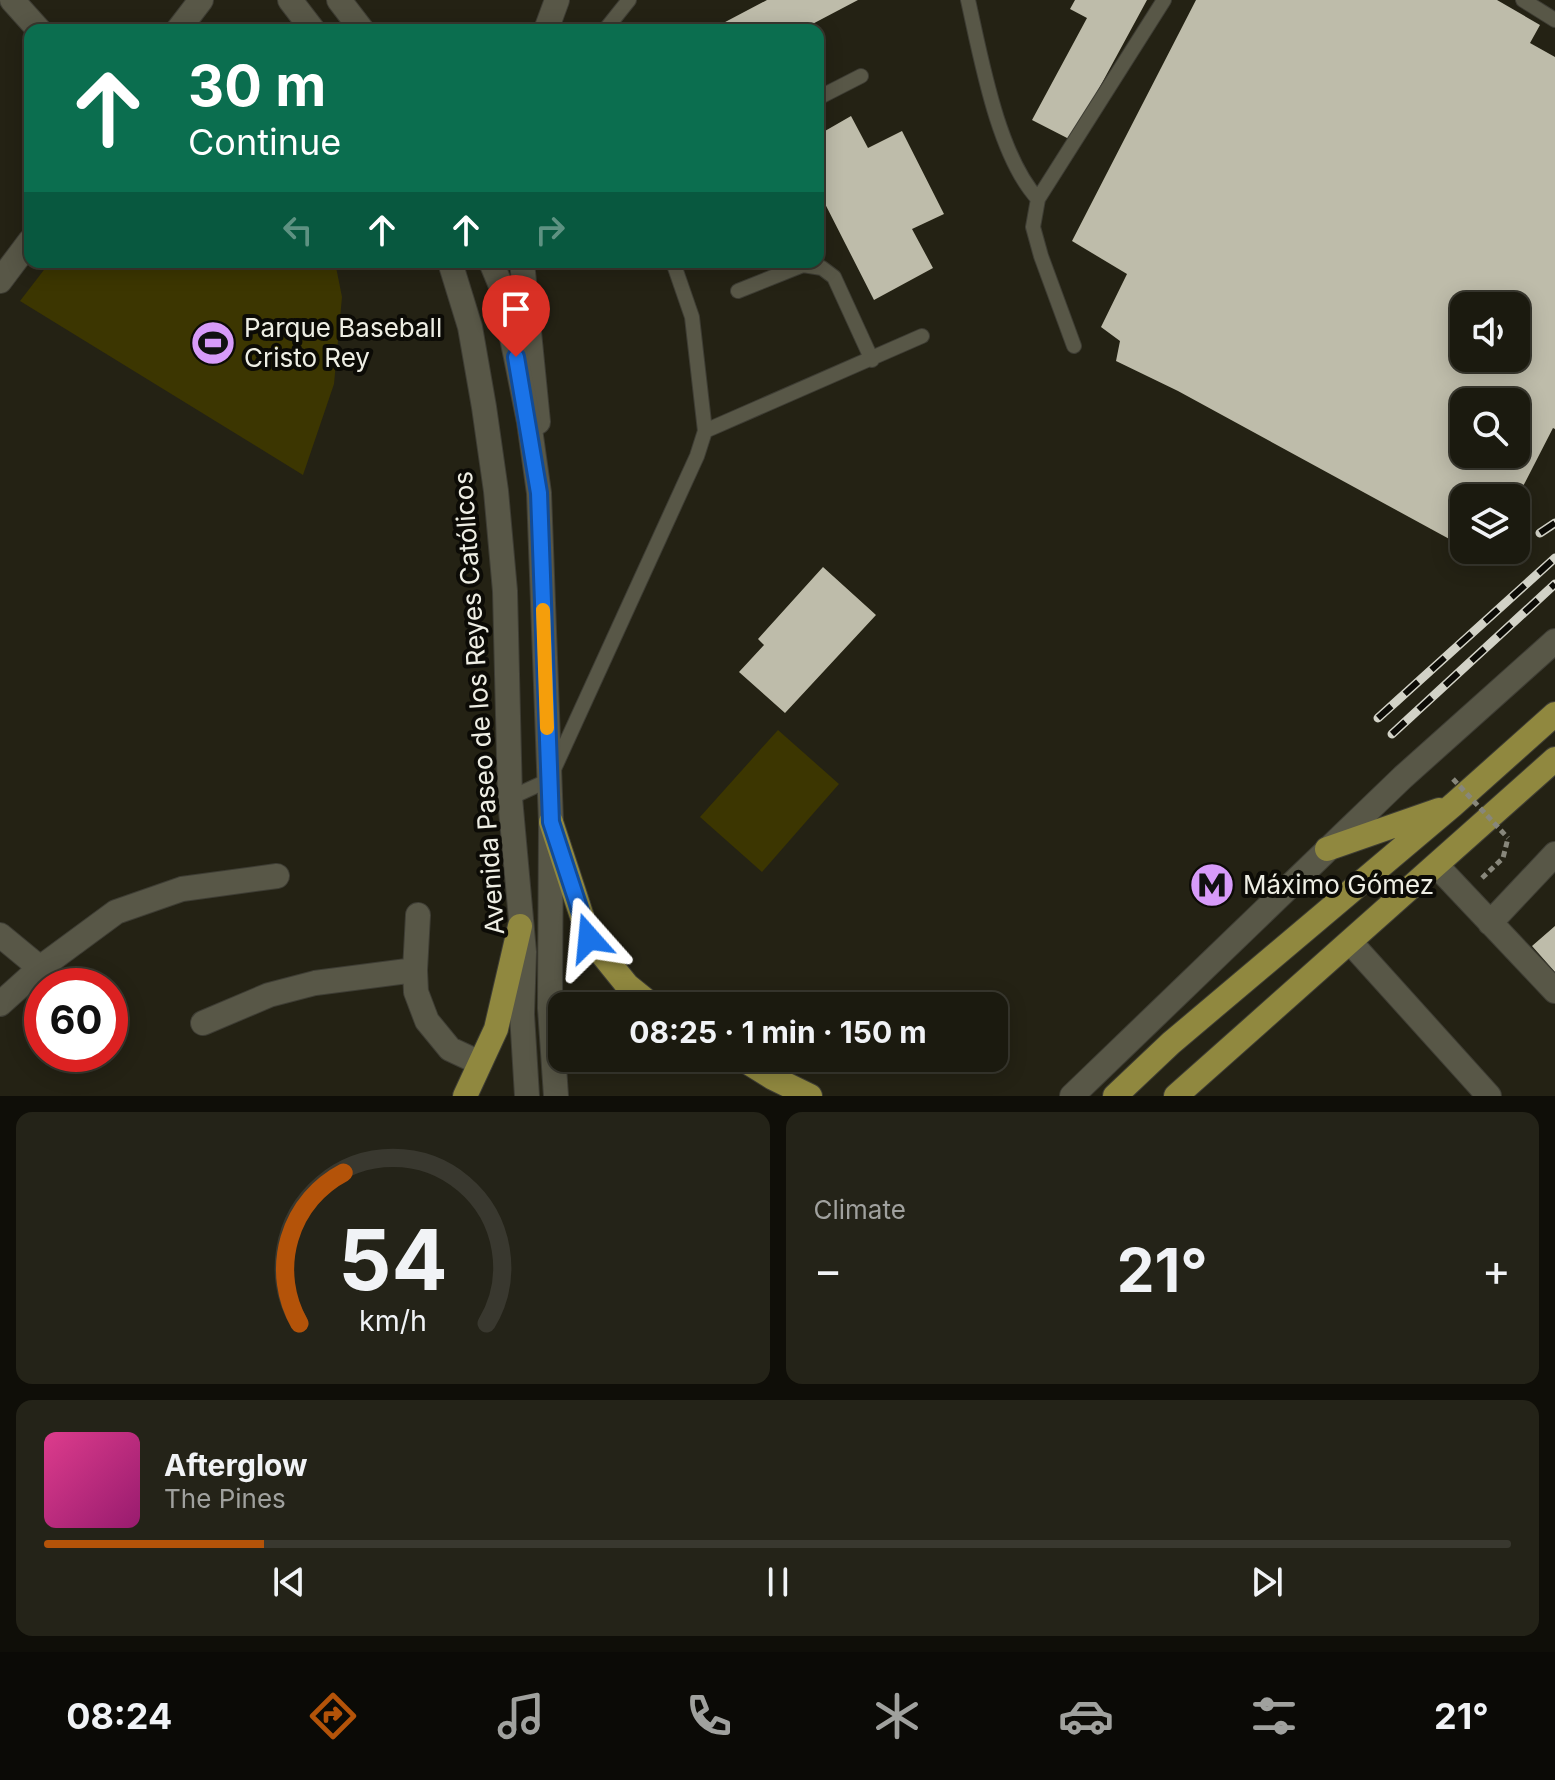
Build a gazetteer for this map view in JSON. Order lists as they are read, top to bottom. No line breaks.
{"streets":{"street":["Avenida Paseo de los Reyes Católicos"]},"places":{"sports":["Parque Baseball Cristo Rey"],"metro station":["Máximo Gómez"]},"page":{"turn":["30 m","Continue"],"limit":"60","trip":"08:25 · 1 min · 150 m","tile":"Climate","heat":["−","21°","+"],"song":["Afterglow","The Pines"],"tabs":["08:24","21°"],"gauge":["54","km/h"]}}
